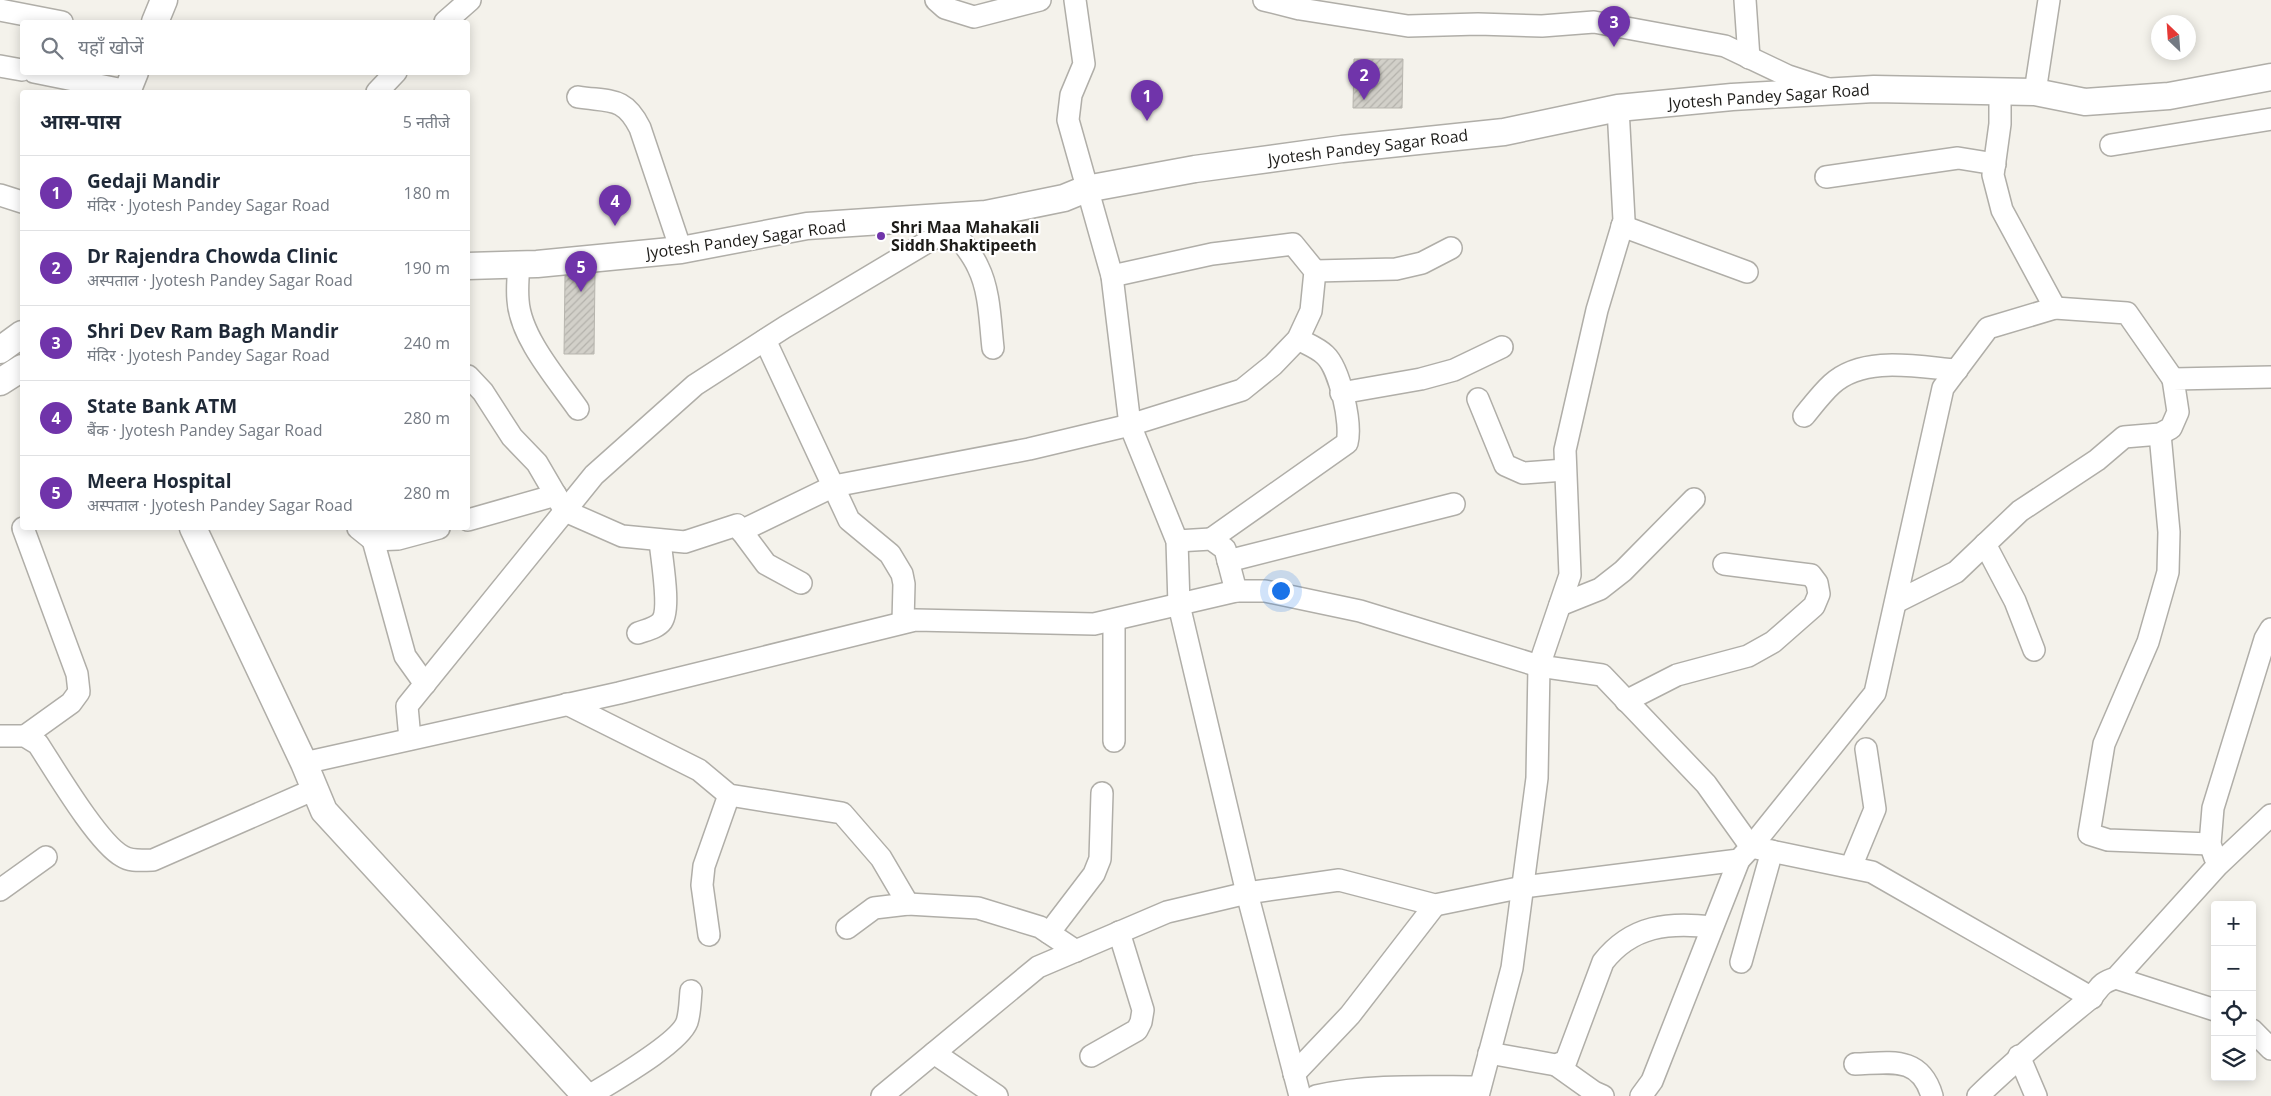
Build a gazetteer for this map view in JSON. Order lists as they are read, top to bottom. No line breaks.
{"streets":{"main road":["Jyotesh Pandey Sagar Road"]},"places":["Shri Maa Mahakali Siddh Shaktipeeth"],"north":"top left","page":{"pins":["3","2","1","4","5"],"search":"यहाँ खोजें","heading":["आस-पास","5 नतीजे"],"list":[{"mark":"1","name":"Gedaji Mandir","note":"मंदिर · Jyotesh Pandey Sagar Road","value":"180 m"},{"mark":"2","name":"Dr Rajendra Chowda Clinic","note":"अस्पताल · Jyotesh Pandey Sagar Road","value":"190 m"},{"mark":"3","name":"Shri Dev Ram Bagh Mandir","note":"मंदिर · Jyotesh Pandey Sagar Road","value":"240 m"},{"mark":"4","name":"State Bank ATM","note":"बैंक · Jyotesh Pandey Sagar Road","value":"280 m"},{"mark":"5","name":"Meera Hospital","note":"अस्पताल · Jyotesh Pandey Sagar Road","value":"280 m"}],"map_buttons":["+","−"]}}
